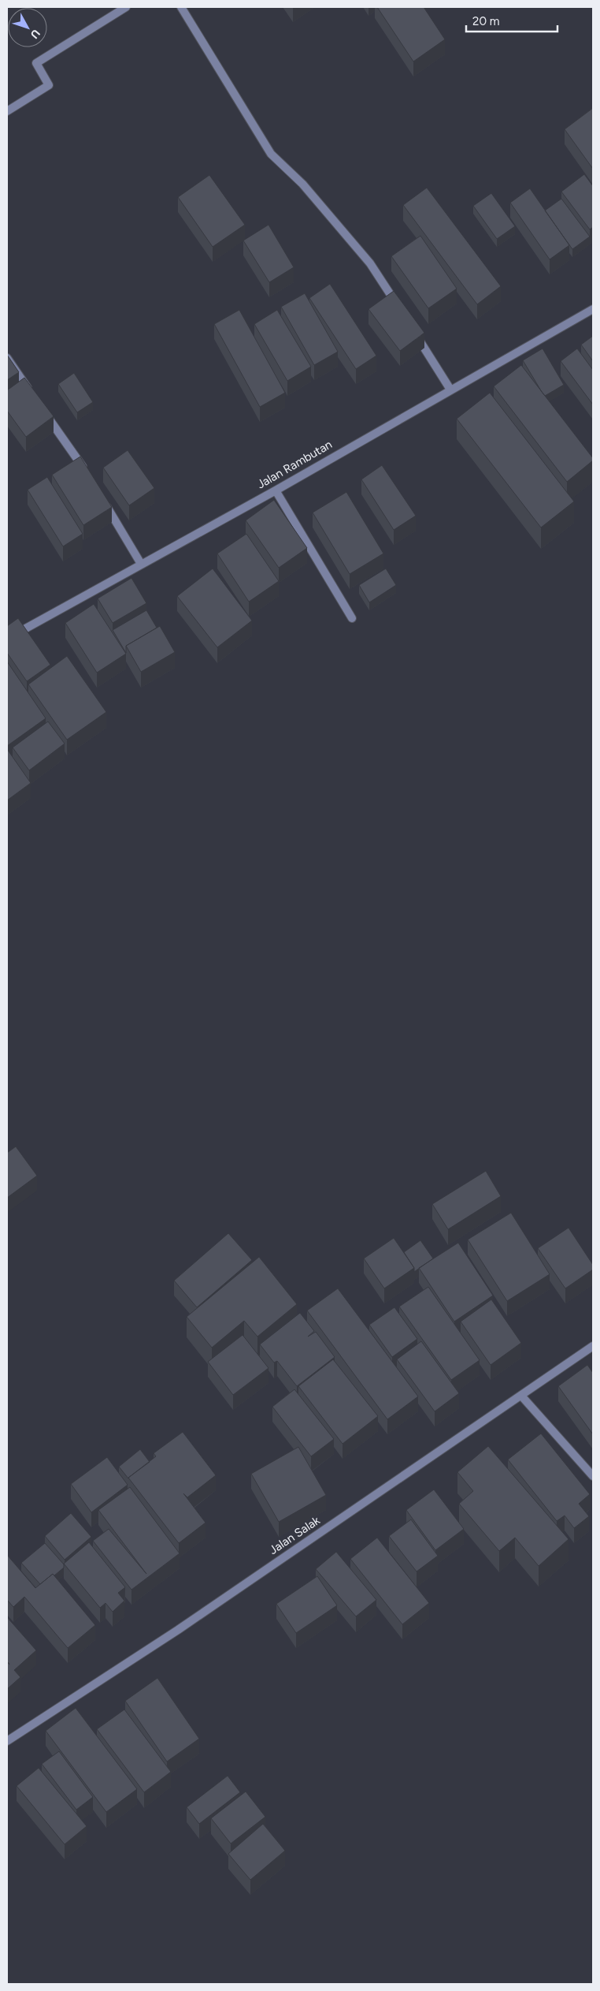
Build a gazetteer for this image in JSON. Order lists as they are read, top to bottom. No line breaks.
{"streets":{"street":["Jalan Rambutan","Jalan Salak"]},"scale_bar":"20 m","north":"bottom right"}
